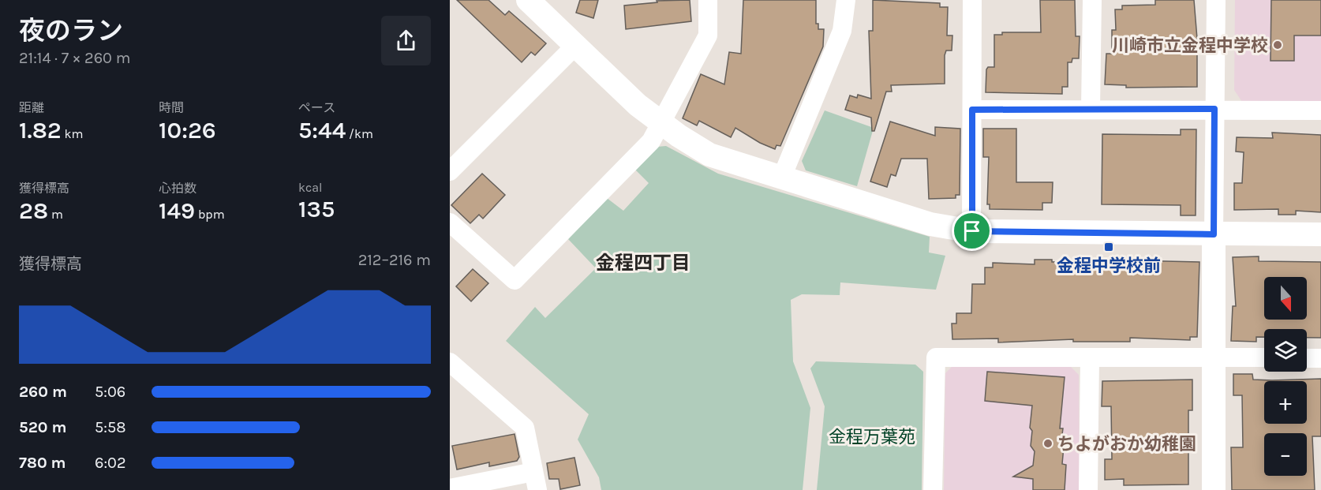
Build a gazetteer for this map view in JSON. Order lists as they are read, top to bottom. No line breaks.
{"districts":["金程四丁目"],"parks":["金程万葉苑"],"places":{"other":["川崎市立金程中学校","ちよがおか幼稚園"],"transit":["金程中学校前"]},"north":"bottom","page":{"heading":["夜のラン","21:14 · 7 × 260 m"],"stats":[["距離","1.82 km"],["時間","10:26"],["ペース","5:44 /km"],["獲得標高","28 m"],["心拍数","149 bpm"],["kcal","135"]],"chart":["獲得標高","212–216 m"],"map_buttons":["+","−"],"list":[{"name":"260 m","note":"5:06"},{"name":"520 m","note":"5:58"},{"name":"780 m","note":"6:02"}]}}
